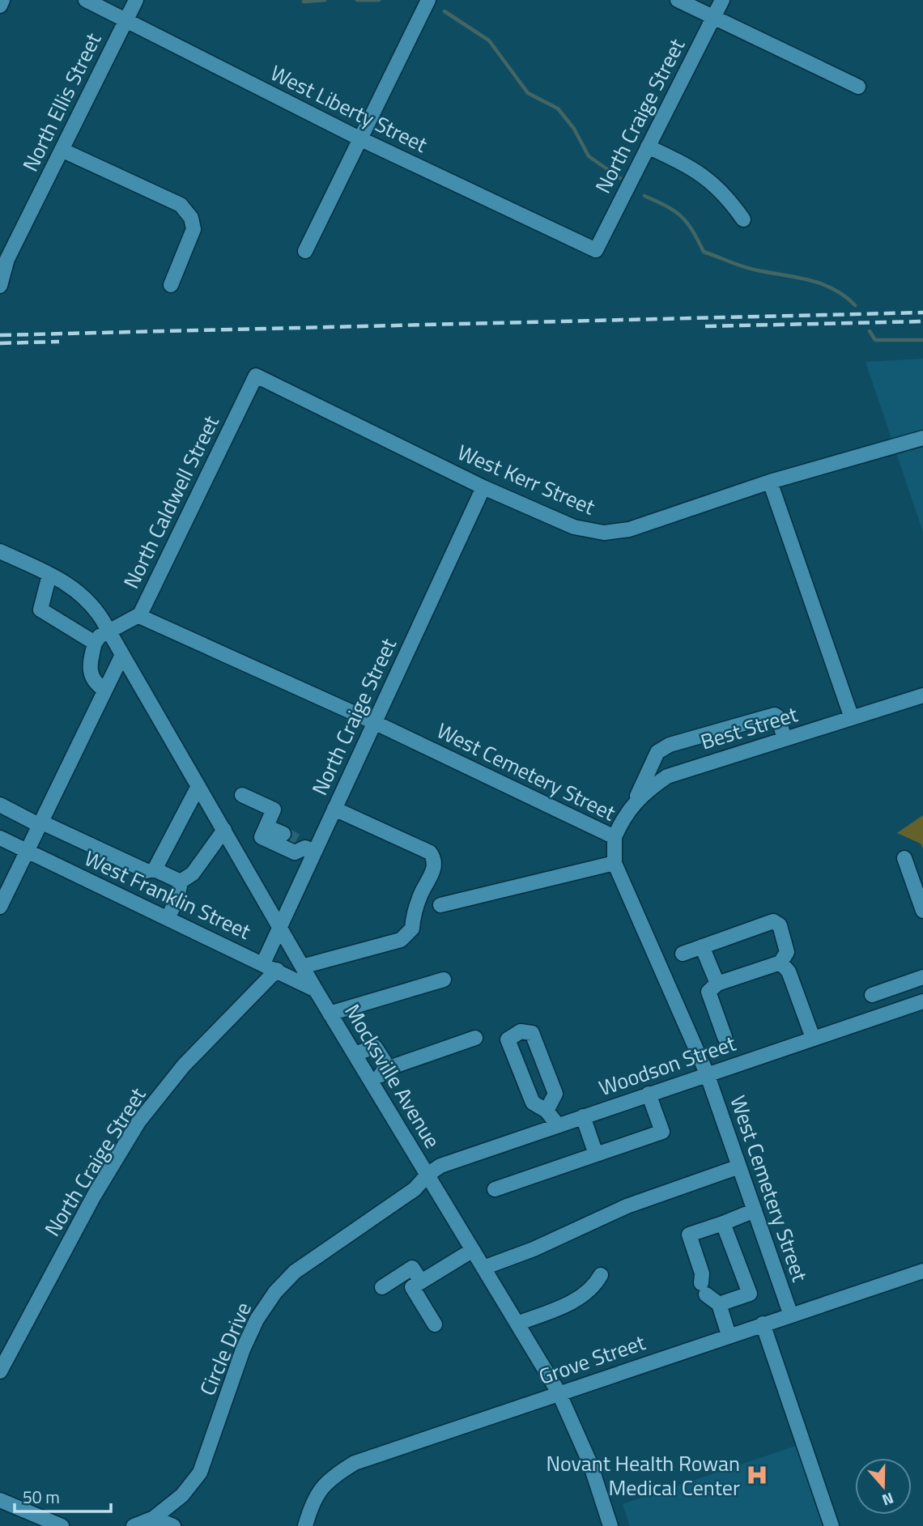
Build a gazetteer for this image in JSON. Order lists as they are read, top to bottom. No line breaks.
{"streets":{"street":["North Ellis Street","West Liberty Street","North Craige Street","West Kerr Street","North Caldwell Street","Best Street","West Cemetery Street","West Franklin Street","Woodson Street","Mocksville Avenue","Circle Drive","Grove Street"]},"crossings":[["North Ellis Street","West Liberty Street"],["West Liberty Street","North Craige Street"],["North Craige Street","West Kerr Street"],["North Craige Street","West Cemetery Street"],["North Craige Street","West Franklin Street"],["North Craige Street","Mocksville Avenue"],["West Kerr Street","North Caldwell Street"],["North Caldwell Street","West Cemetery Street"],["Best Street","West Cemetery Street"],["West Cemetery Street","Woodson Street"],["West Cemetery Street","Grove Street"],["West Franklin Street","Mocksville Avenue"],["Woodson Street","Mocksville Avenue"],["Woodson Street","Circle Drive"],["Mocksville Avenue","Circle Drive"],["Mocksville Avenue","Grove Street"]],"places":{"hospital":["Novant Health Rowan Medical Center"]},"scale_bar":"50 m","north":"bottom"}
